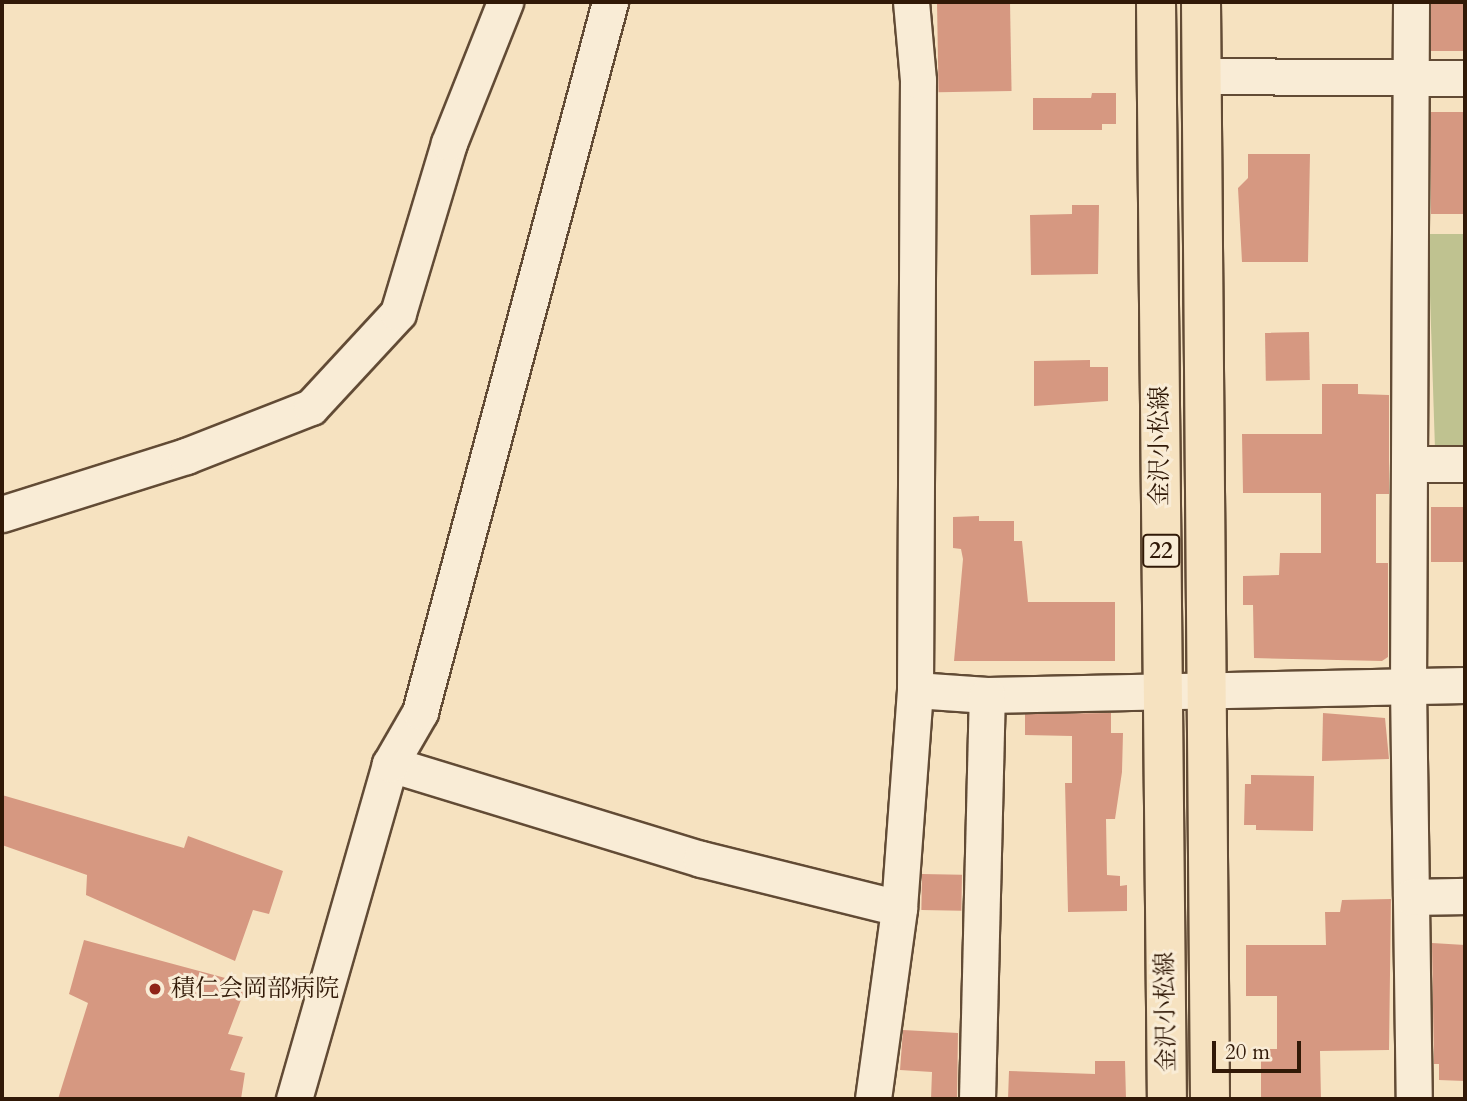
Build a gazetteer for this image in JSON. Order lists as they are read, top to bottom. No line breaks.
{"streets":{"main road":["金沢小松線","22"]},"places":["積仁会岡部病院"],"scale_bar":"20 m"}
